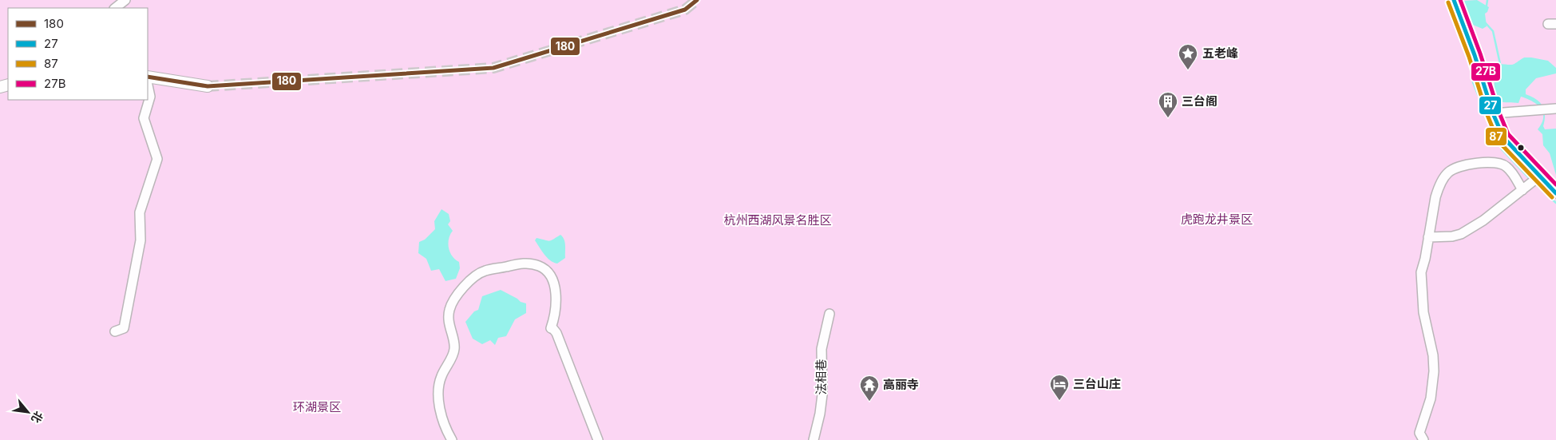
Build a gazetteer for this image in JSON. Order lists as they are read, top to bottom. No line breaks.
{"streets":{"street":["法相巷"]},"parks":["虎跑龙井景区","杭州西湖风景名胜区","环湖景区"],"places":{"place":["五老峰"],"building":["三台阁"],"hotel":["三台山庄"],"temple":["高丽寺"]},"lines":["transit line 180","transit line 27","transit line 27B","transit line 87"],"legend":["180","27","87","27B"],"north":"bottom right"}
